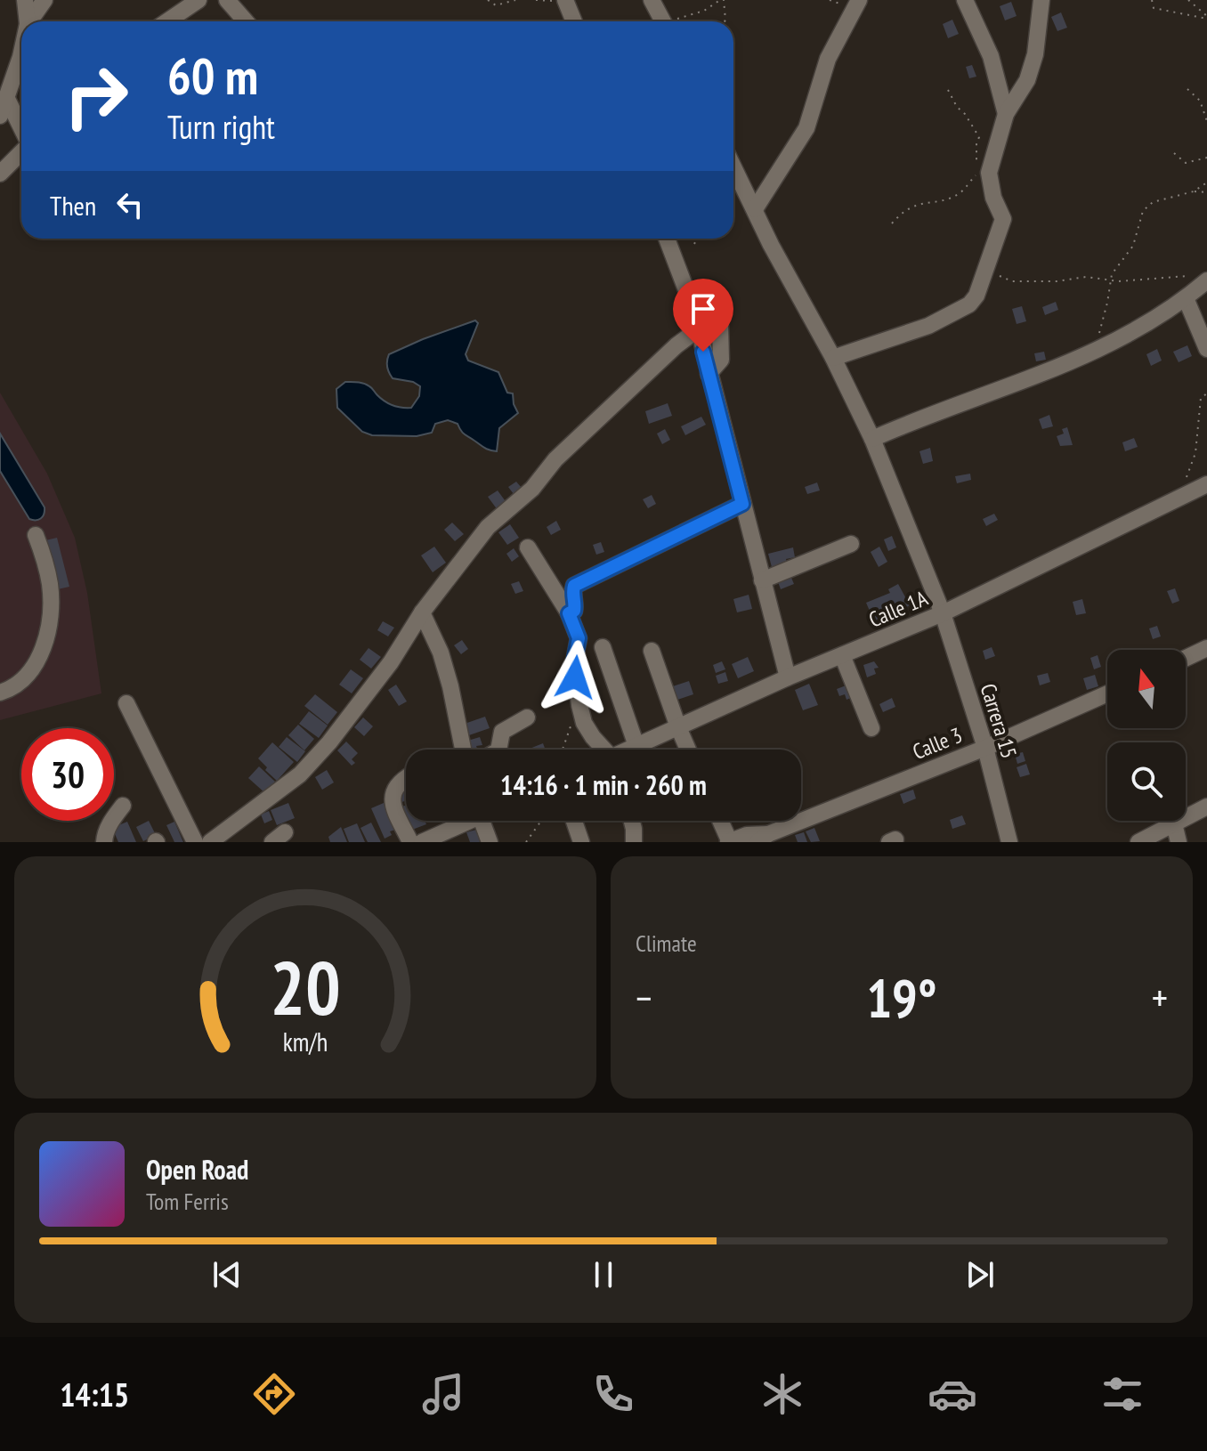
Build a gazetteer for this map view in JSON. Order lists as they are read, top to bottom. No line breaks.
{"streets":{"street":["Calle 1A","Carrera 15","Calle 3"]},"crossings":[["Calle 1A","Carrera 15"],["Carrera 15","Calle 3"]],"north":"top","page":{"turn":["60 m","Turn right"],"then":"Then","limit":"30","trip":"14:16 · 1 min · 260 m","tile":"Climate","heat":["−","19°","+"],"song":["Open Road","Tom Ferris"],"tabs":"14:15","gauge":["20","km/h"]}}
